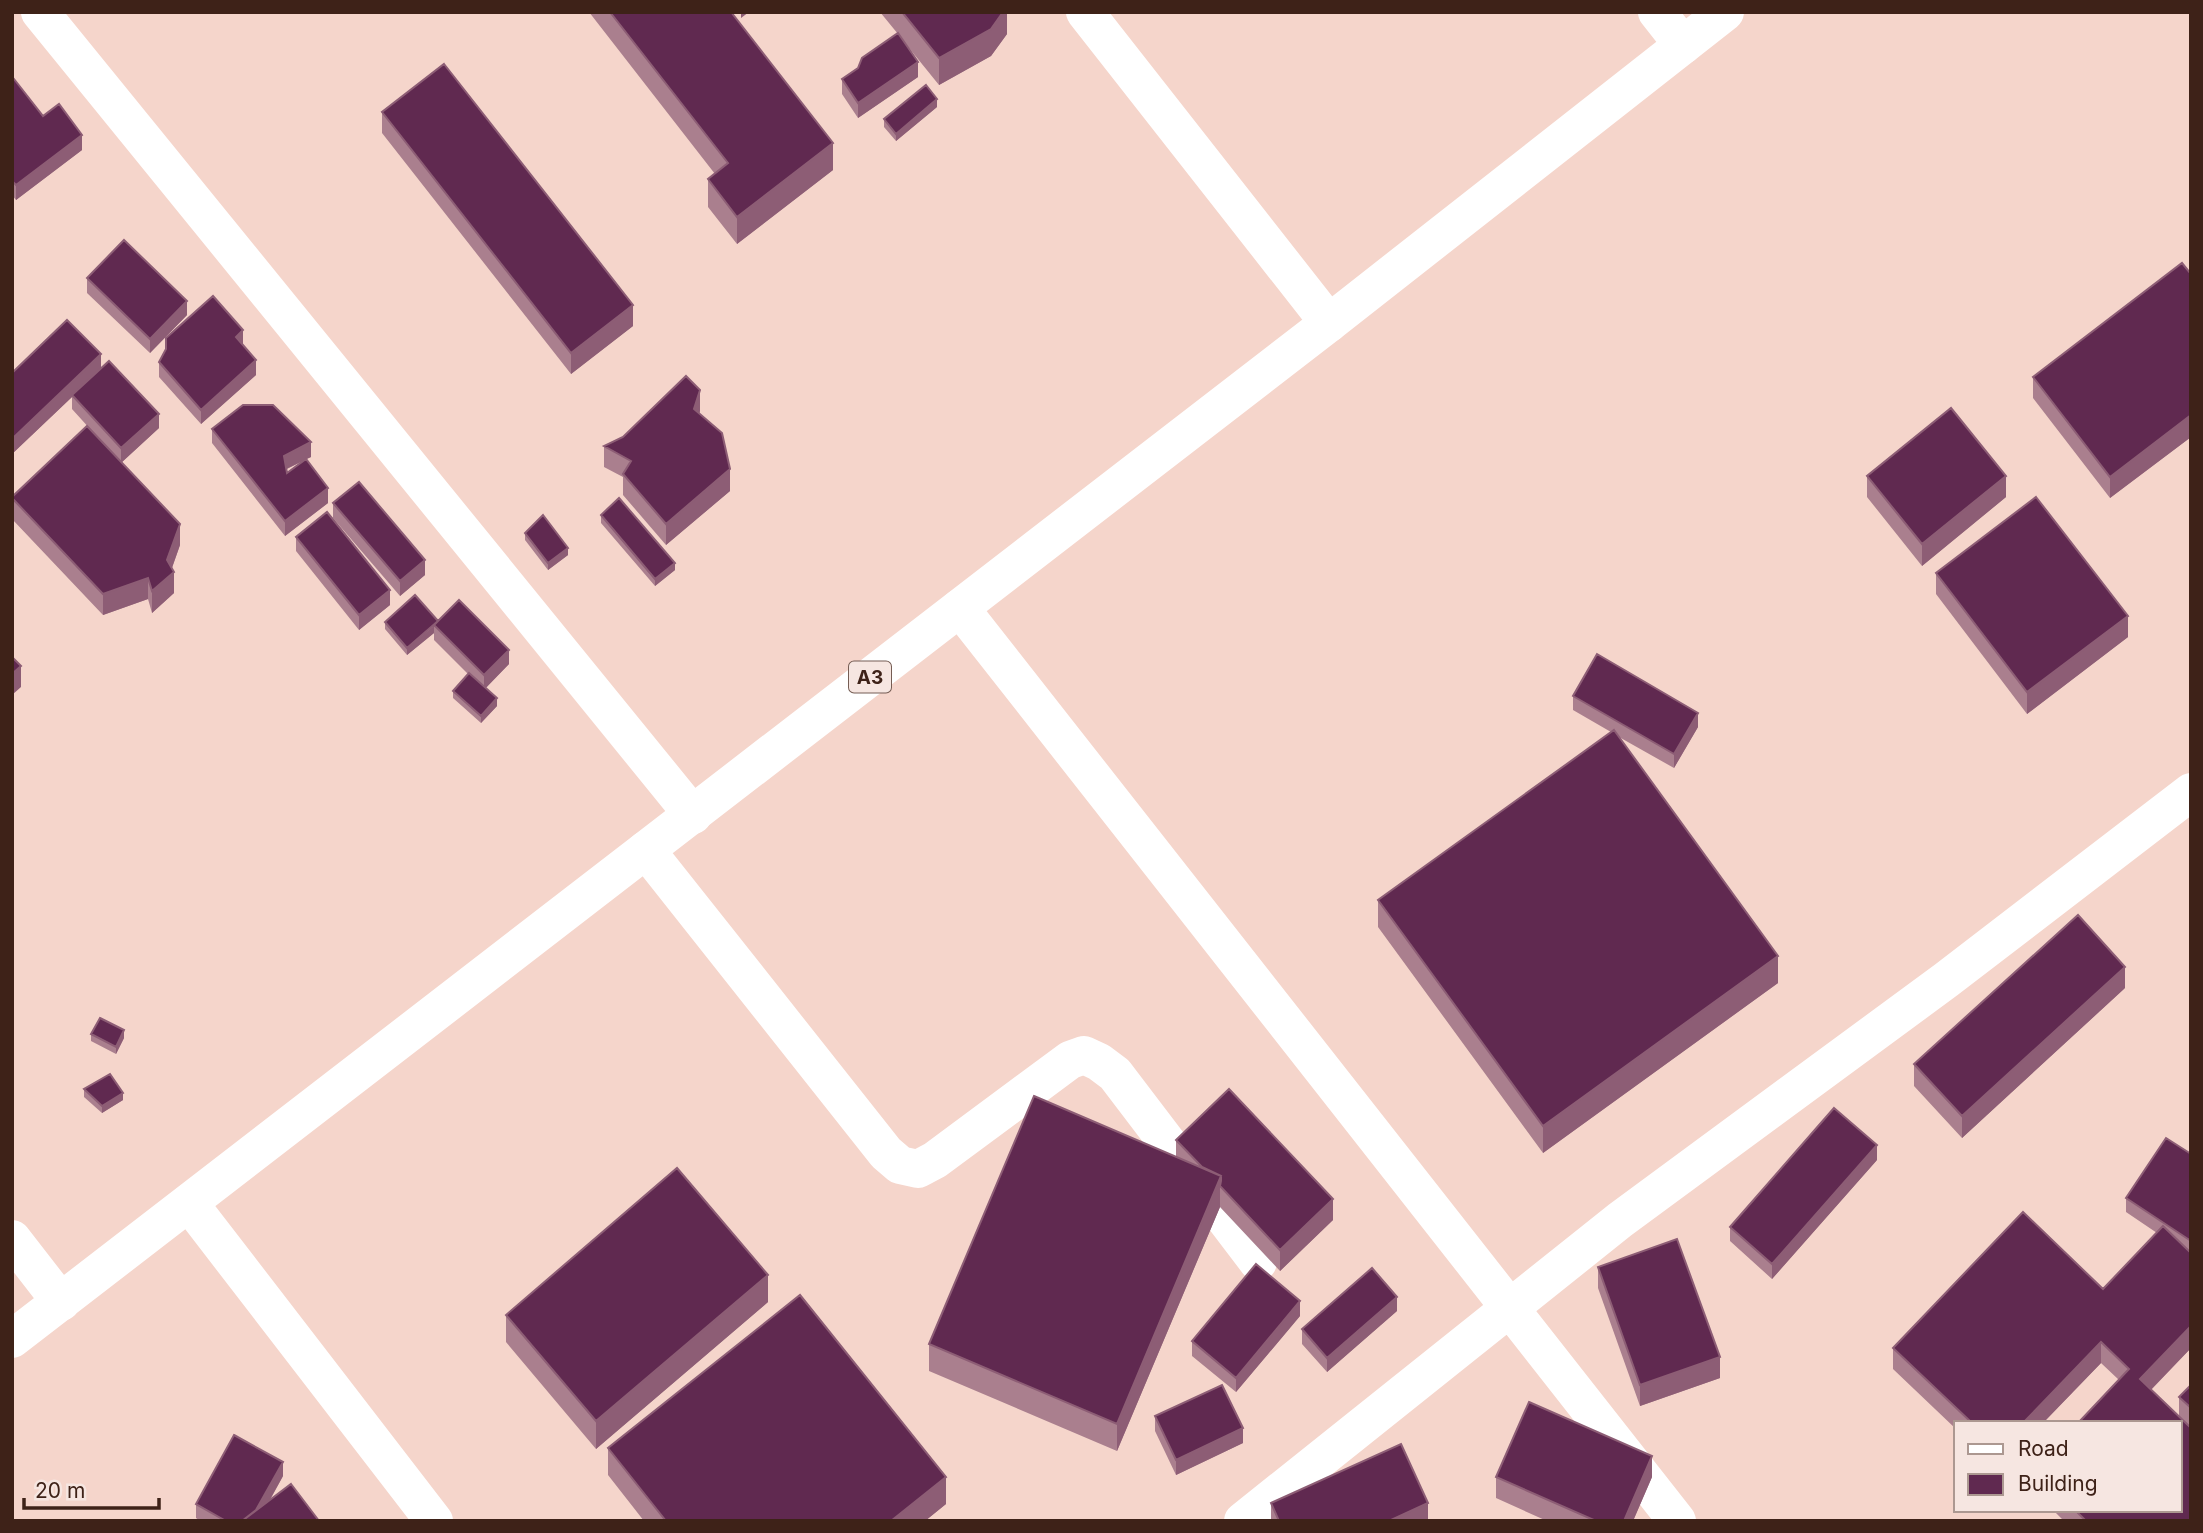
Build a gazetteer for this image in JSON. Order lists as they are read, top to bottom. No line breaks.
{"streets":{"main road":["A3"]},"legend":["Road","Building"],"scale_bar":"20 m"}
